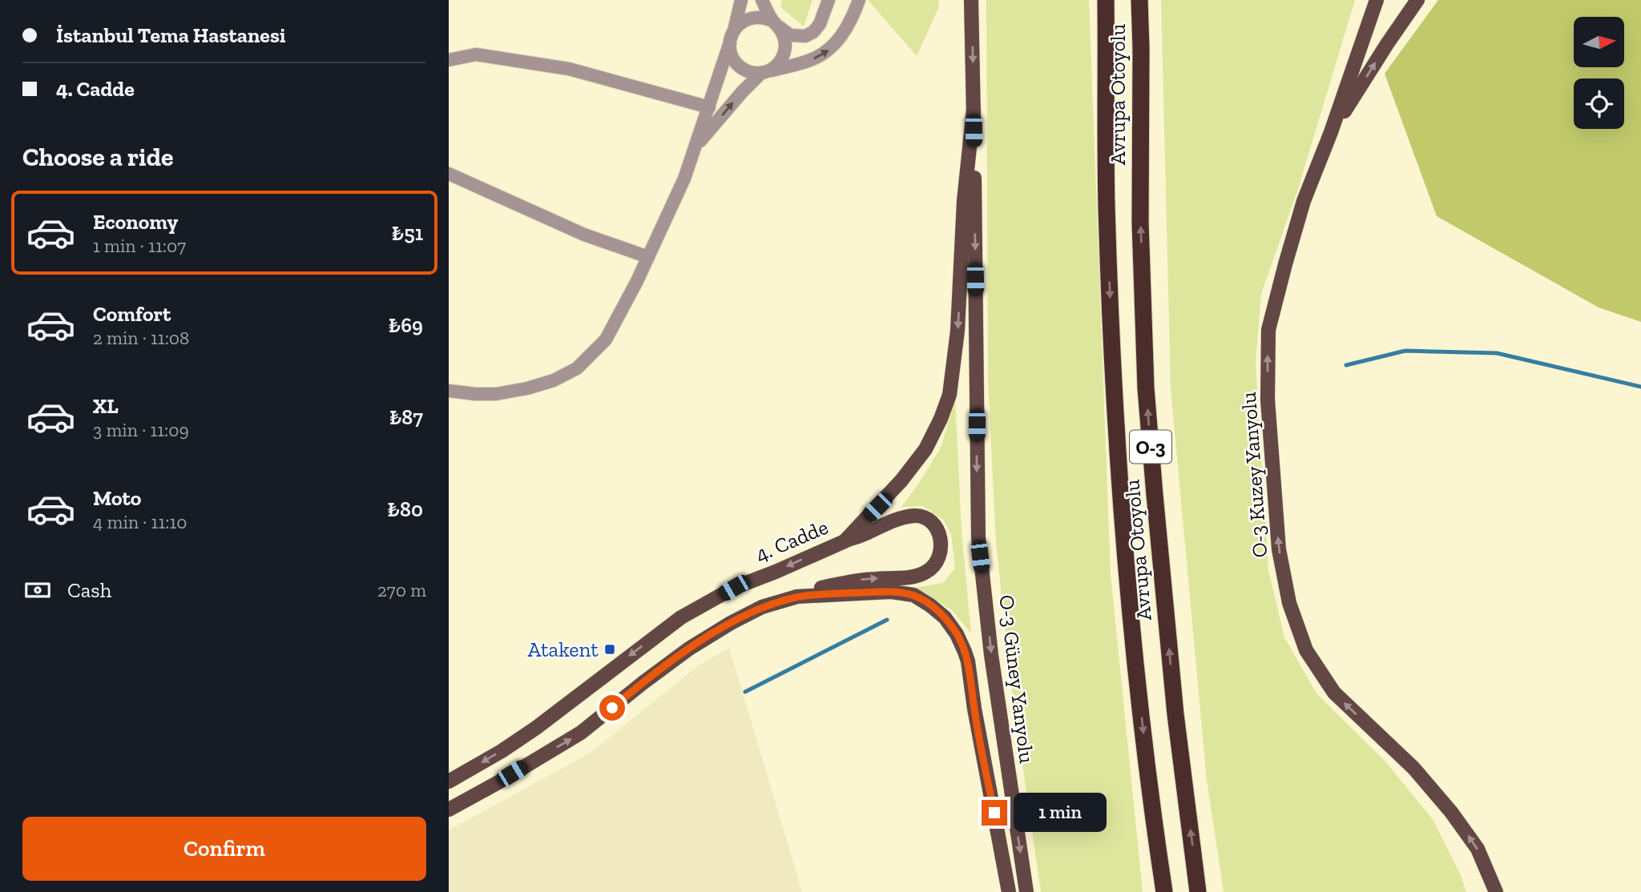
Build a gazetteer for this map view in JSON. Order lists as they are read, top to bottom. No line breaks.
{"streets":{"highway":["Avrupa Otoyolu","O-3"],"main road":["O-3 Kuzey Yanyolu","4. Cadde","O-3 Güney Yanyolu"]},"crossings":[["4. Cadde","O-3 Güney Yanyolu"]],"one_way":["O-3 Kuzey Yanyolu","O-3 Güney Yanyolu"],"places":{"transit":["Atakent"]},"north":"right","page":{"banner":["İstanbul Tema Hastanesi","4. Cadde"],"heading":"Choose a ride","list":[{"name":"Economy","note":"1 min · 11:07","value":"₺51"},{"name":"Comfort","note":"2 min · 11:08","value":"₺69"},{"name":"XL","note":"3 min · 11:09","value":"₺87"},{"name":"Moto","note":"4 min · 11:10","value":"₺80"}],"pay":["Cash","270 m"],"bubble":"1 min","buttons":"Confirm"}}
